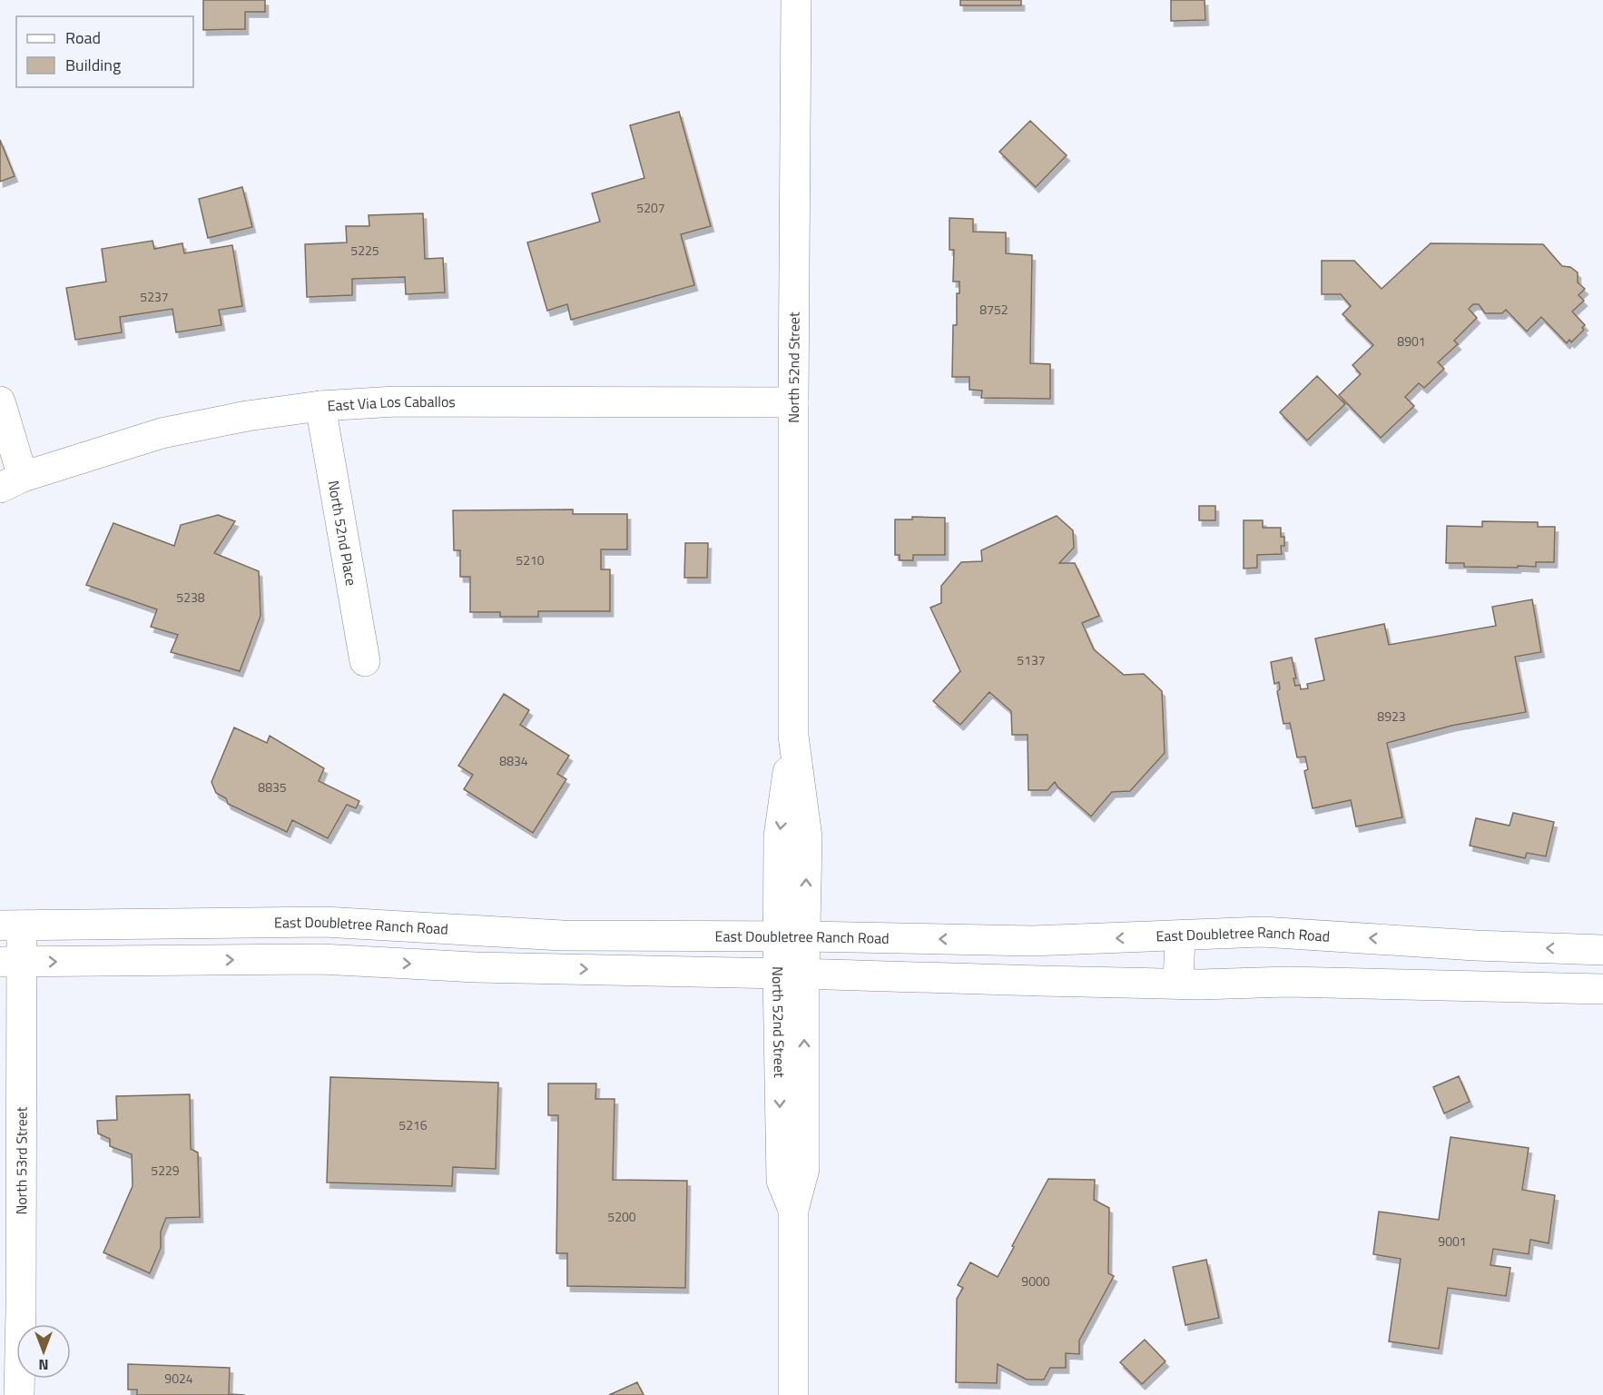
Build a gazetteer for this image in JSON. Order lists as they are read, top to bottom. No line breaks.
{"streets":{"main road":["North 52nd Street","East Via Los Caballos","North 52nd Place","East Doubletree Ranch Road","North 53rd Street"]},"crossings":[["North 52nd Street","East Via Los Caballos"],["North 52nd Street","East Doubletree Ranch Road"],["East Via Los Caballos","North 52nd Place"],["East Doubletree Ranch Road","North 53rd Street"]],"house_numbers":["5207","5225","5237","8752","8901","5210","5238","5137","8923","8834","8835","5216","5229","5200","9001","9000","9024"],"legend":["Road","Building"],"north":"bottom"}
